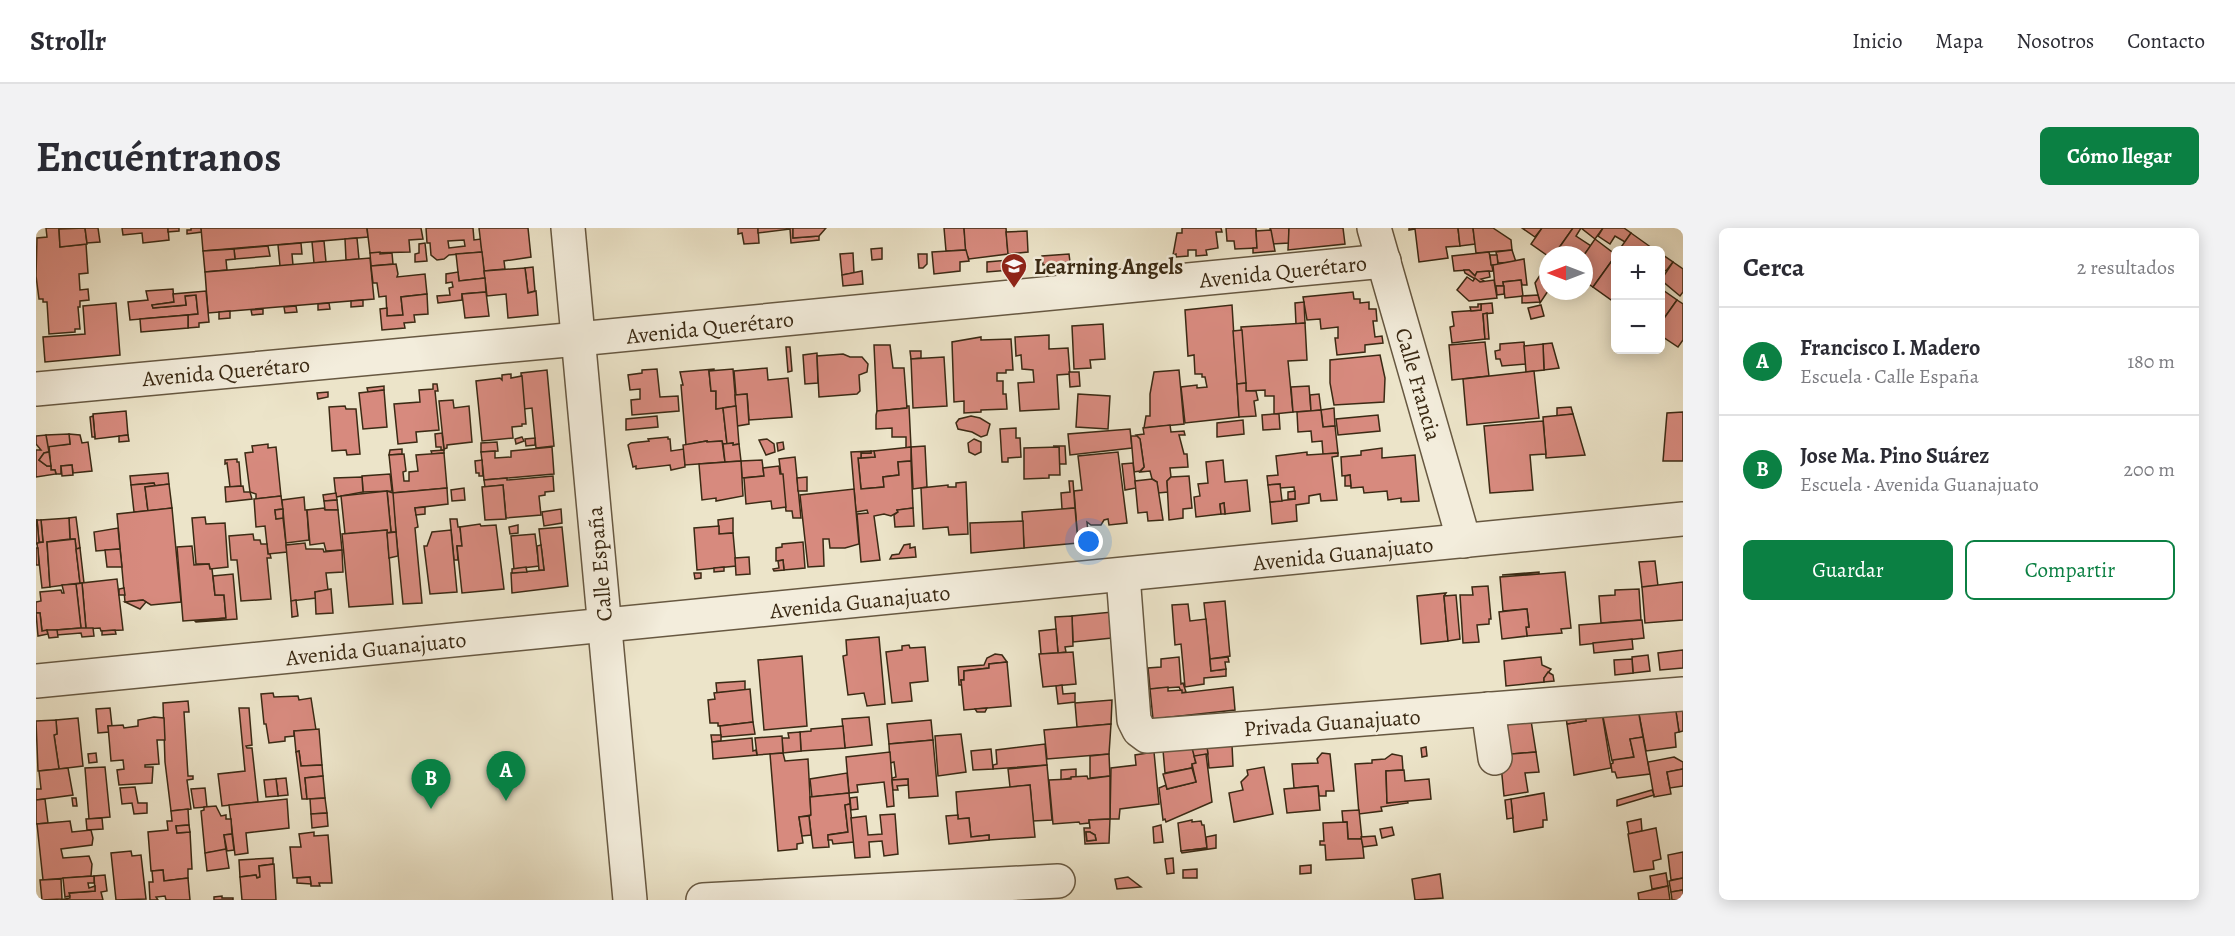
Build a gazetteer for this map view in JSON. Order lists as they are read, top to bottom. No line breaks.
{"streets":{"street":["Avenida Querétaro","Calle Francia","Avenida Guanajuato","Calle España","Privada Guanajuato"]},"crossings":[["Avenida Querétaro","Calle Francia"],["Avenida Querétaro","Calle España"],["Calle Francia","Avenida Guanajuato"],["Avenida Guanajuato","Calle España"],["Avenida Guanajuato","Privada Guanajuato"]],"places":{"school or university":["Learning Angels"]},"north":"left","page":{"header":"Strollr","nav":["Inicio","Mapa","Nosotros","Contacto"],"buttons":["Cómo llegar",["Guardar","Compartir"]],"title":"Encuéntranos","heading":["Cerca","2 resultados"],"map_buttons":["+","−"],"list":[{"mark":"A","name":"Francisco I. Madero","note":"Escuela · Calle España","value":"180 m"},{"mark":"B","name":"Jose Ma. Pino Suárez","note":"Escuela · Avenida Guanajuato","value":"200 m"}],"pins":["A","B"]}}
